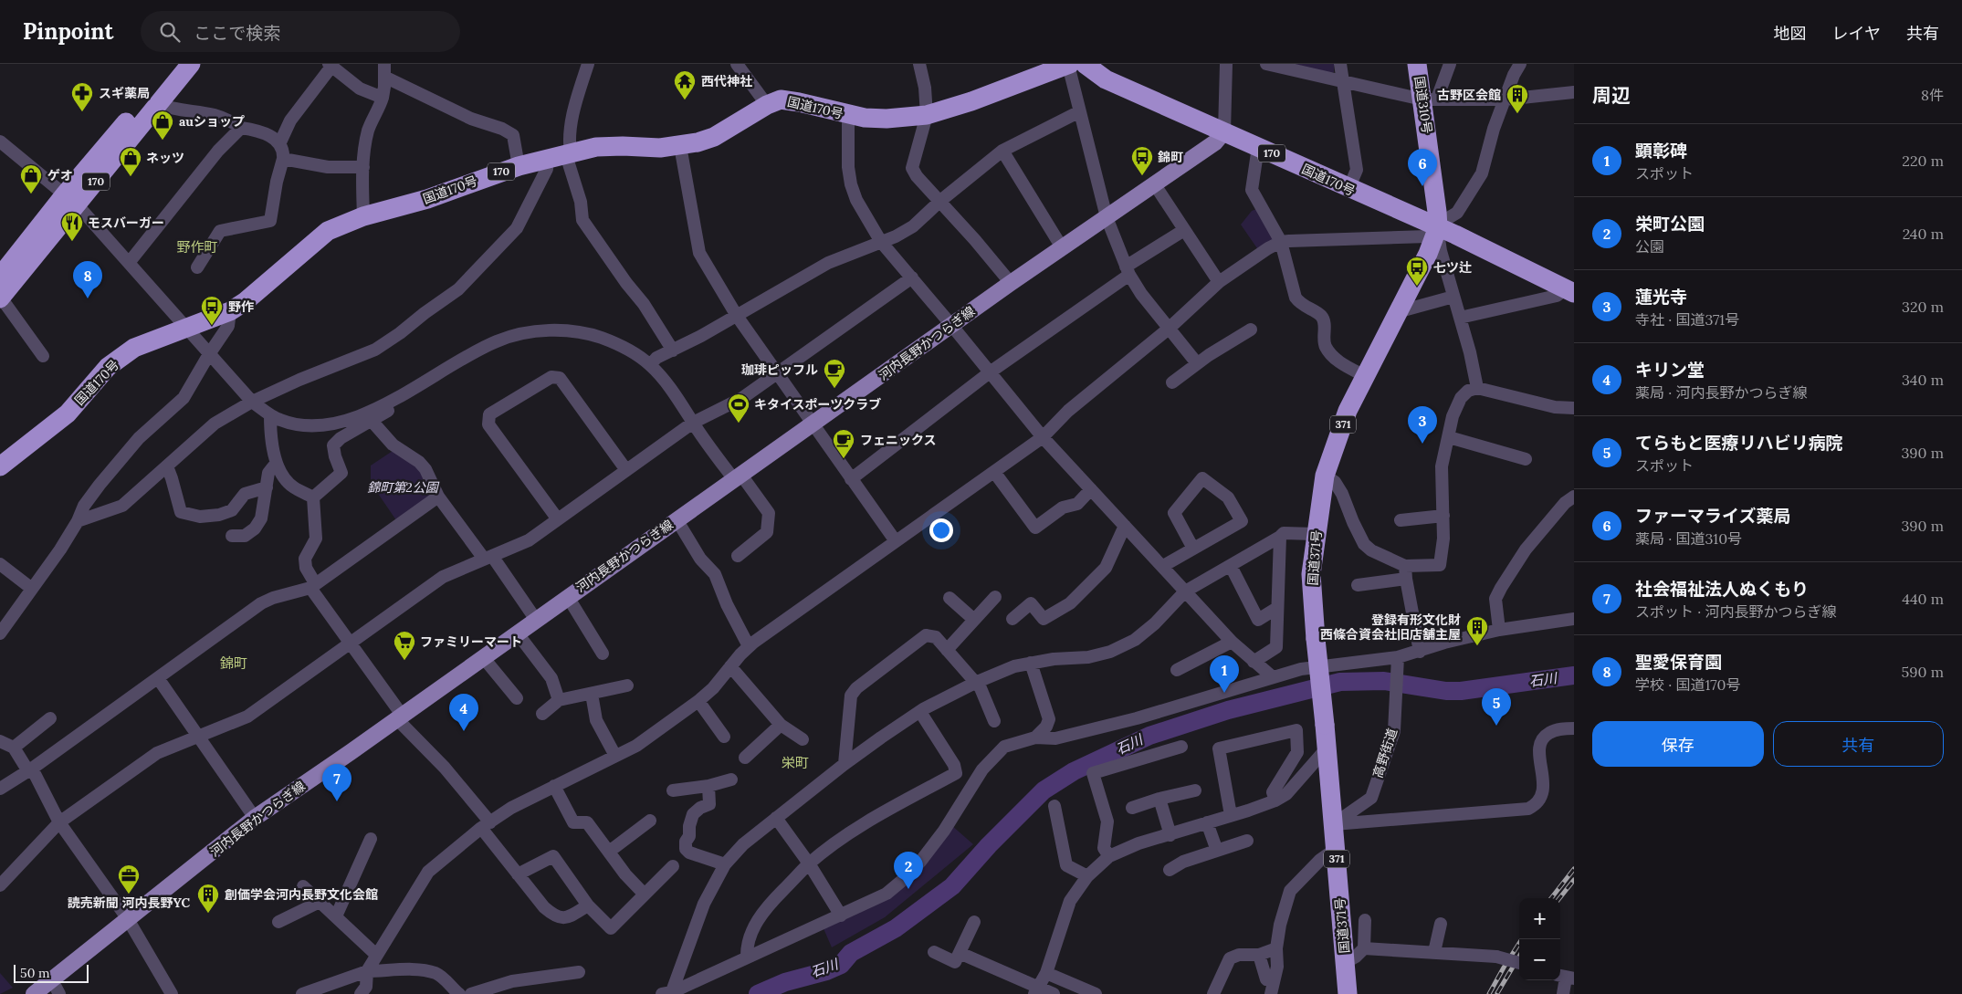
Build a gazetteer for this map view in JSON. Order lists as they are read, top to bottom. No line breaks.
{"streets":{"highway":["国道310号","国道170号","170","371","国道371号"],"main road":["河内長野かつらぎ線"],"street":["高野街道"]},"crossings":[["国道310号","国道170号"],["国道310号","国道371号"],["国道170号","河内長野かつらぎ線"],["国道170号","国道371号"],["国道371号","高野街道"]],"districts":["野作町","錦町","栄町"],"water":["石川"],"parks":["錦町第2公園"],"places":{"temple":["西代神社"],"pharmacy":["スギ薬局"],"building":["古野区会館","登録有形文化財 西條合資会社旧店舗主屋","創価学会河内長野文化会館"],"shop":["auショップ","ネッツ","ゲオ"],"bus stop":["錦町","七ツ辻","野作"],"restaurant":["モスバーガー"],"cafe":["珈琲ピッフル","フェニックス"],"sports":["キタイスポーツクラブ"],"supermarket":["ファミリーマート"],"office":["読売新聞 河内長野YC"]},"scale_bar":"50 m","page":{"header":"Pinpoint","search":"ここで検索","nav":["地図","レイヤ","共有"],"heading":["周辺","8件"],"list":[{"mark":"1","name":"顕彰碑","note":"スポット","value":"220 m"},{"mark":"2","name":"栄町公園","note":"公園","value":"240 m"},{"mark":"3","name":"蓮光寺","note":"寺社 · 国道371号","value":"320 m"},{"mark":"4","name":"キリン堂","note":"薬局 · 河内長野かつらぎ線","value":"340 m"},{"mark":"5","name":"てらもと医療リハビリ病院","note":"スポット","value":"390 m"},{"mark":"6","name":"ファーマライズ薬局","note":"薬局 · 国道310号","value":"390 m"},{"mark":"7","name":"社会福祉法人ぬくもり","note":"スポット · 河内長野かつらぎ線","value":"440 m"},{"mark":"8","name":"聖愛保育園","note":"学校 · 国道170号","value":"590 m"}],"pins":["6","8","3","1","5","4","7","2"],"buttons":["保存","共有"],"map_buttons":["+","−"],"scale":"50 m"}}
